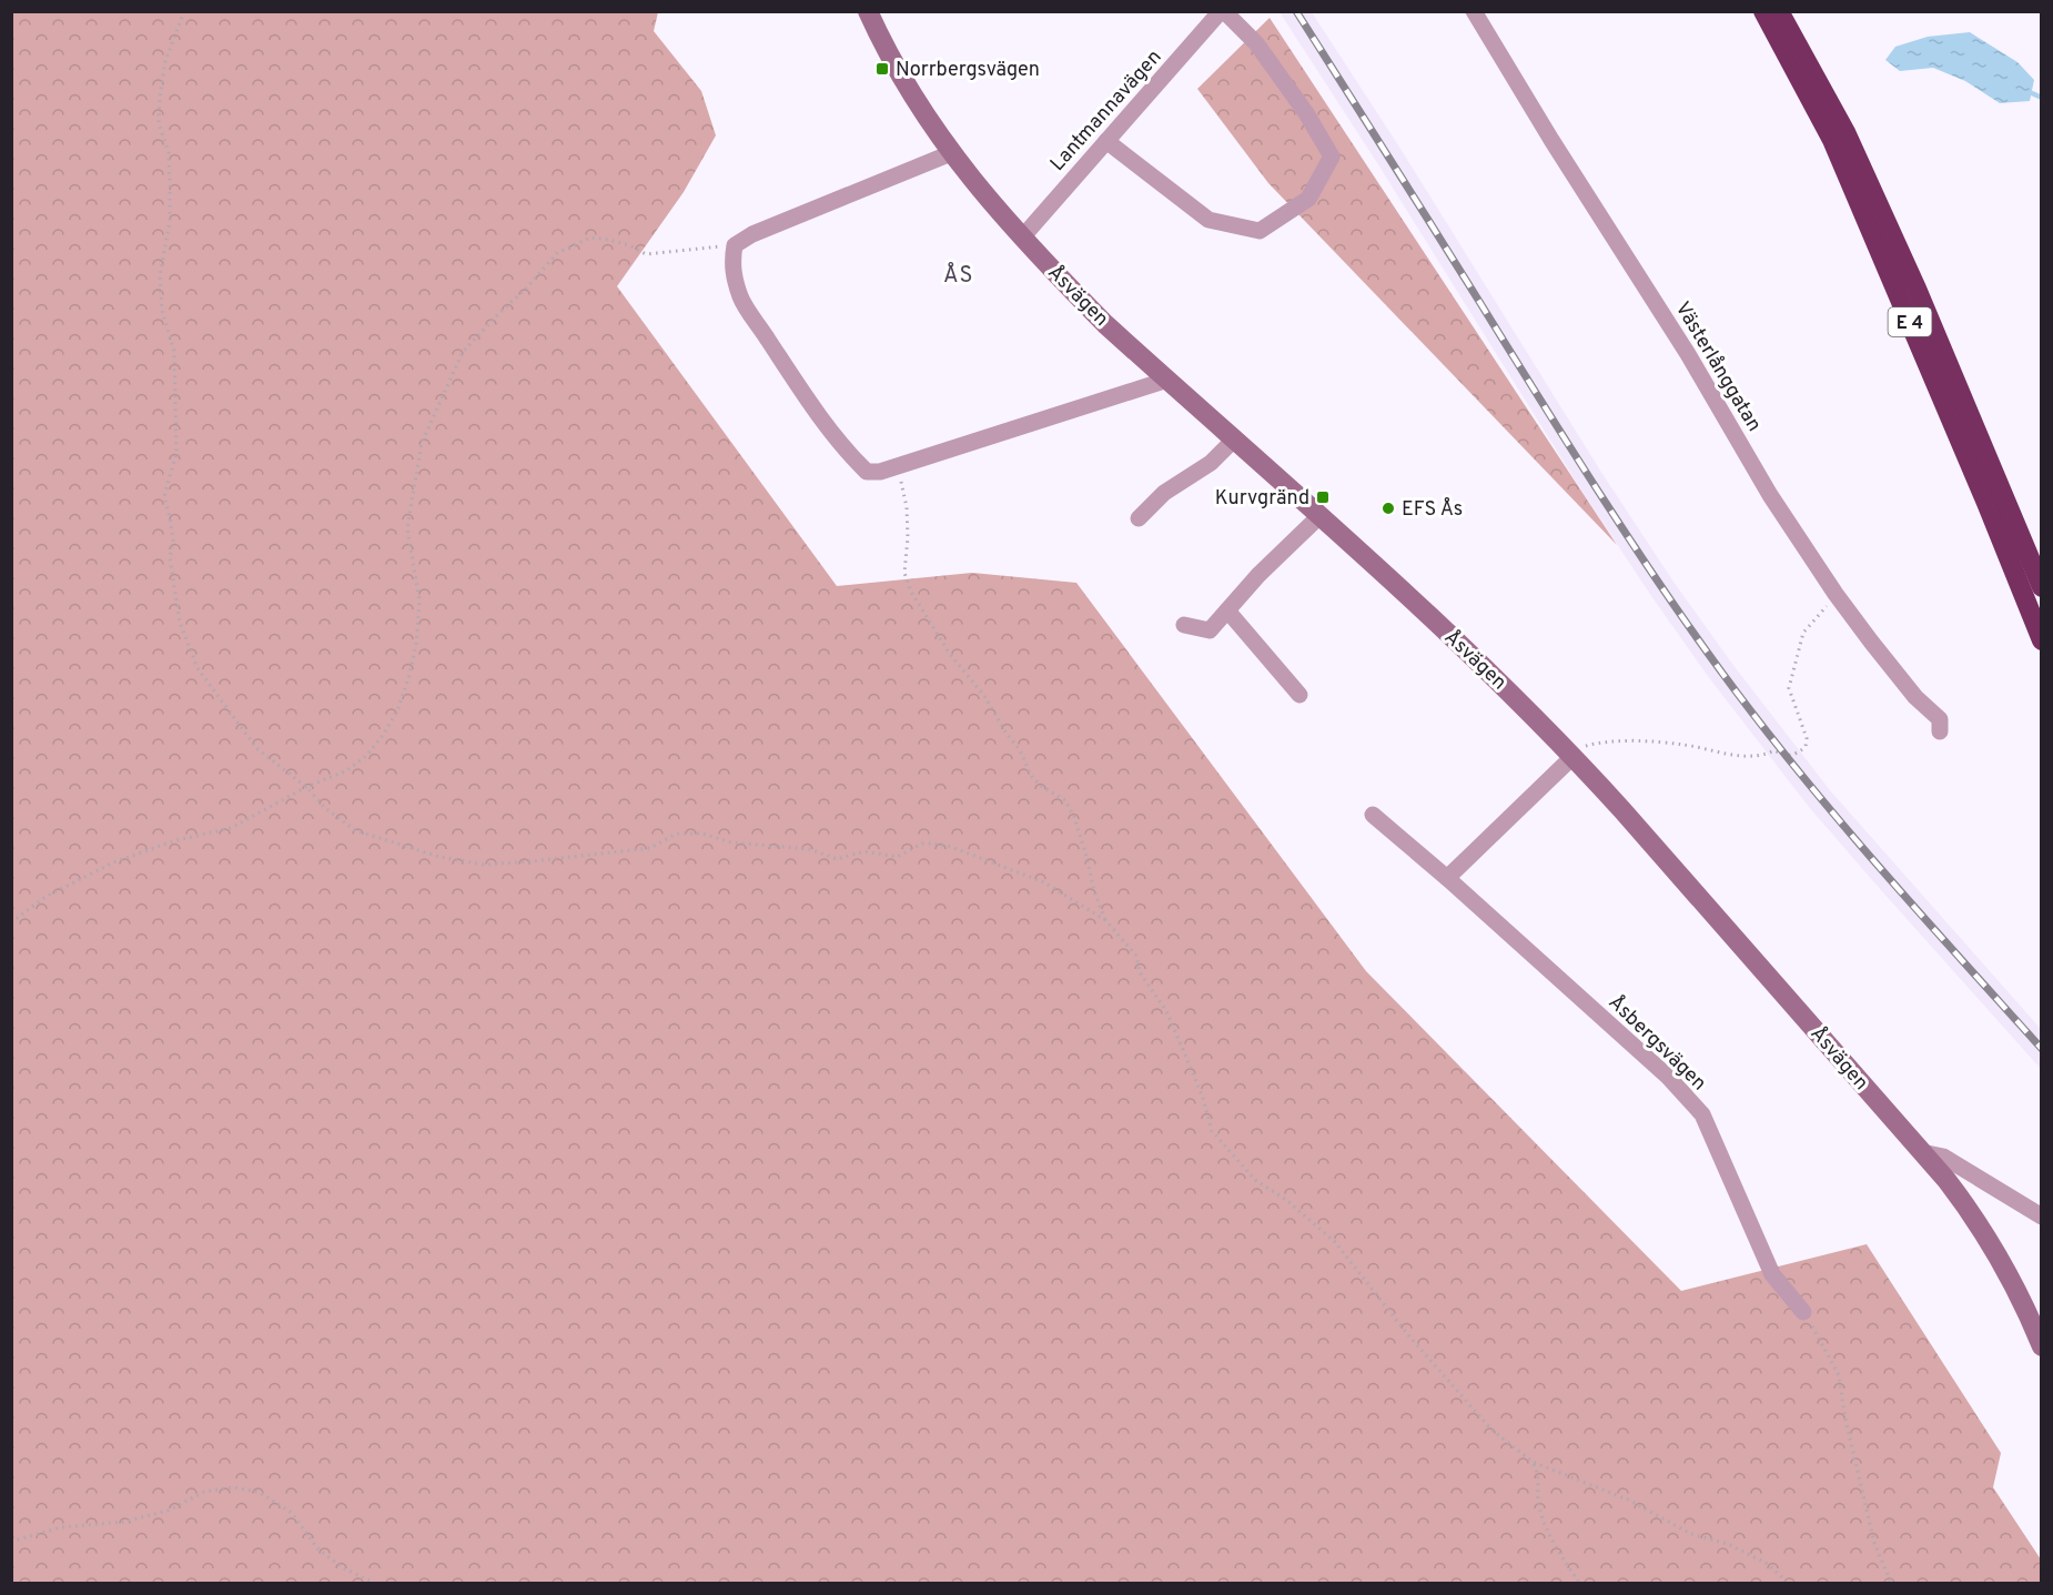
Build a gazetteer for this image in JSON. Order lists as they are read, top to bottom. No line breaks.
{"streets":{"highway":["E 4"],"street":["Lantmannavägen","Åsvägen","Västerlånggatan","Åsbergsvägen"]},"crossings":[["Lantmannavägen","Åsvägen"]],"districts":["ÅS"],"places":{"transit":["Norrbergsvägen","Kurvgränd"],"other":["EFS Ås"]}}
